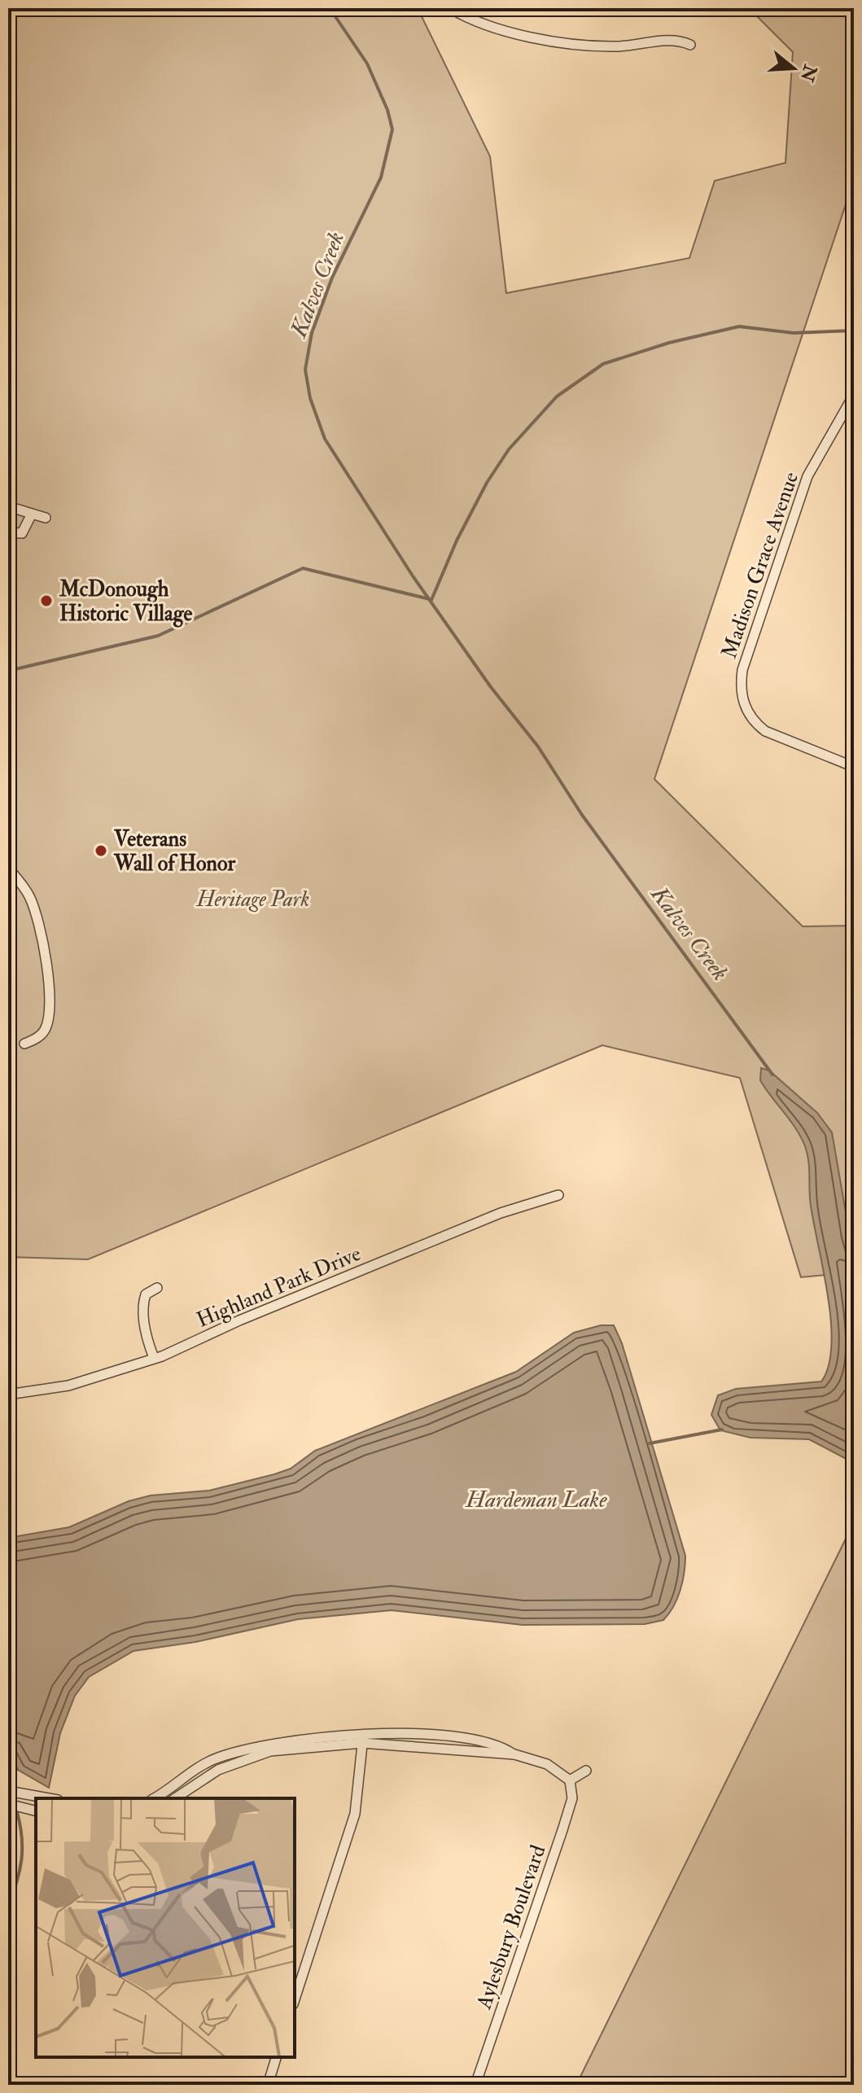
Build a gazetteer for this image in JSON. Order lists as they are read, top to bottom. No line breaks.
{"streets":{"street":["Madison Grace Avenue","Highland Park Drive","Aylesbury Boulevard"]},"water":["Kalves Creek","Hardeman Lake"],"parks":["Heritage Park"],"places":["McDonough Historic Village","Veterans Wall of Honor"],"north":"right"}
